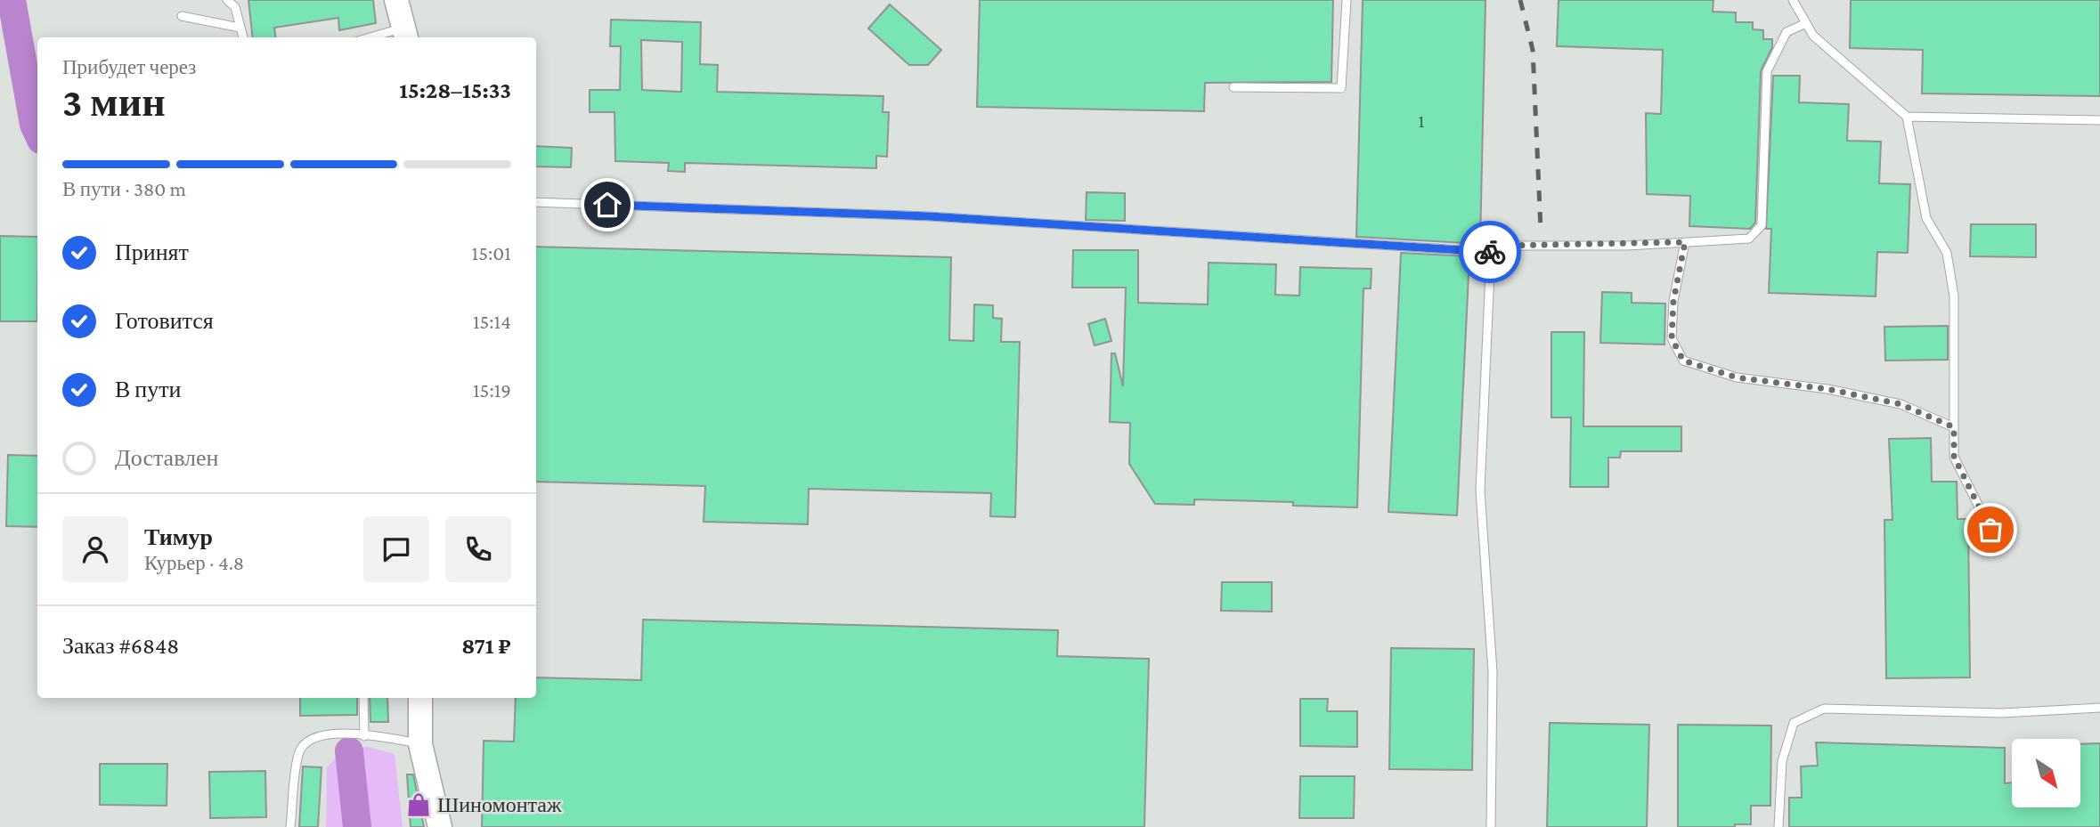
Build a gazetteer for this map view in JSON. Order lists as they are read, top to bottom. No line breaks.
{"places":{"shop":["Шиномонтаж"]},"house_numbers":["1"],"north":"bottom right","page":{"heading":["3 мин","Прибудет через","15:28–15:33"],"panel":["Тимур","Курьер · 4.8","Заказ #6848","871 ₽"],"bar":"В пути · 380 m","list":[["Принят","15:01"],["Готовится","15:14"],["В пути","15:19"],"Доставлен"]}}
